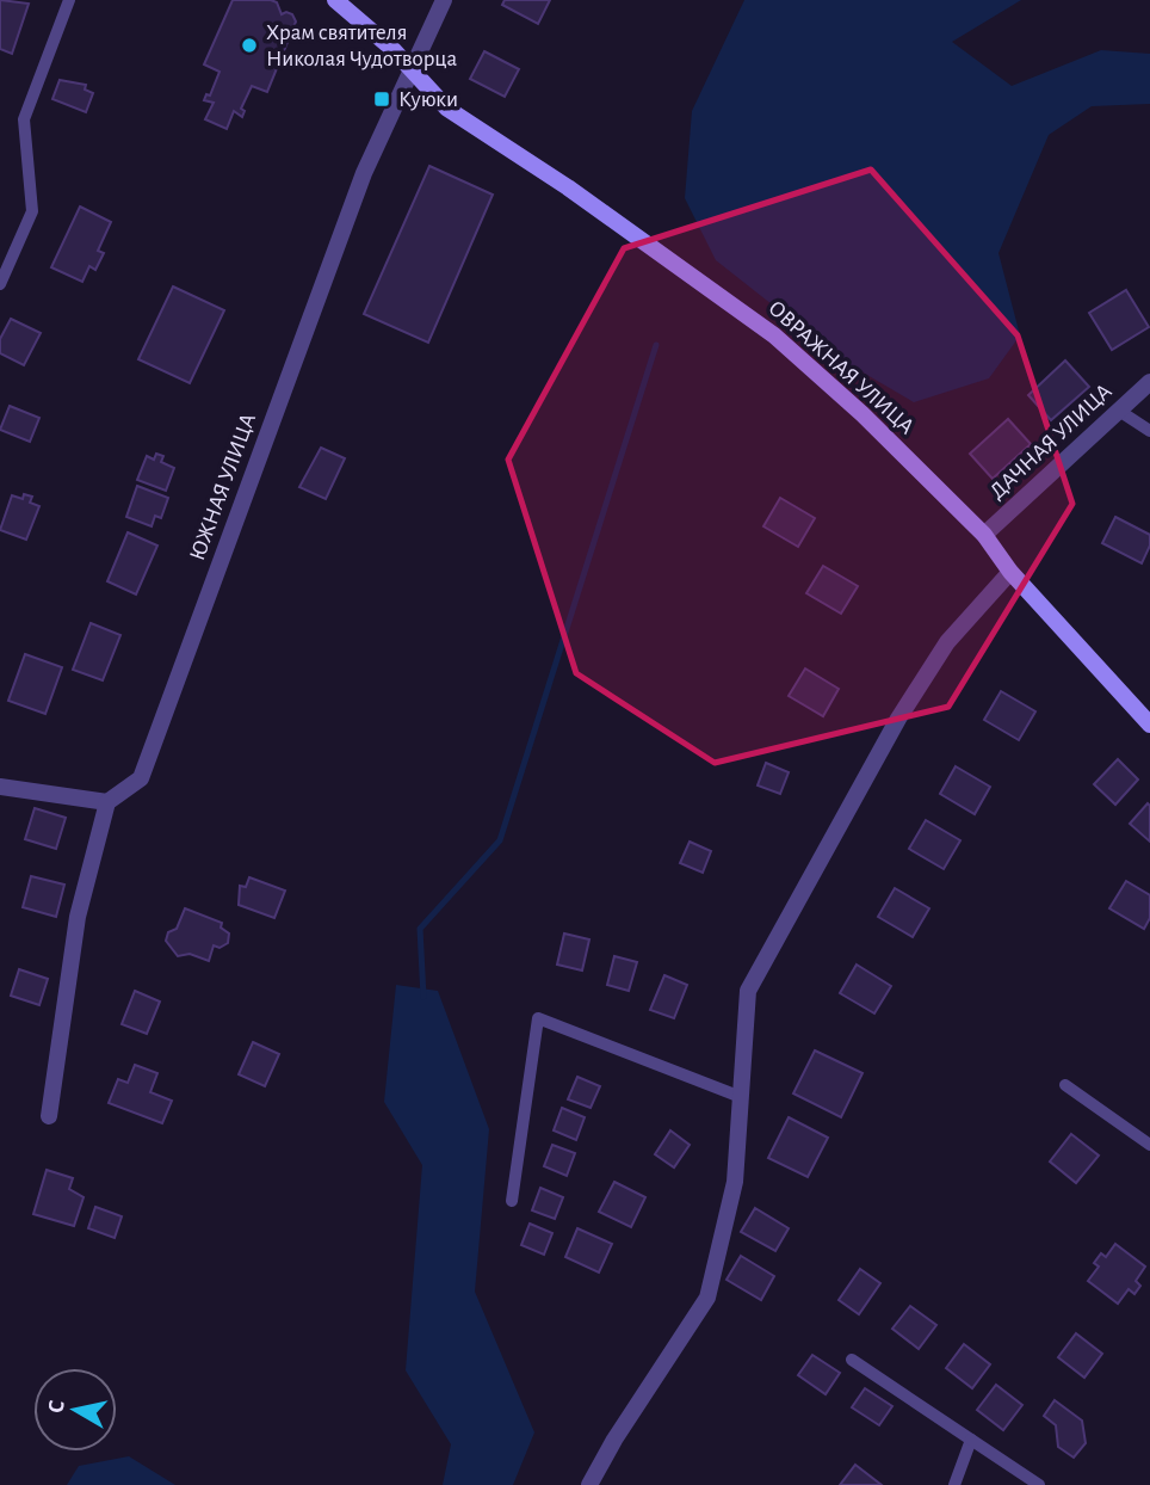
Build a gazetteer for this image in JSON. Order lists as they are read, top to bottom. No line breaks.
{"streets":{"street":["ОВРАЖНАЯ УЛИЦА","ДАЧНАЯ УЛИЦА","ЮЖНАЯ УЛИЦА"]},"crossings":[["ОВРАЖНАЯ УЛИЦА","ДАЧНАЯ УЛИЦА"],["ОВРАЖНАЯ УЛИЦА","ЮЖНАЯ УЛИЦА"]],"places":{"other":["Храм святителя Николая Чудотворца"],"transit":["Куюки"]},"north":"left"}
